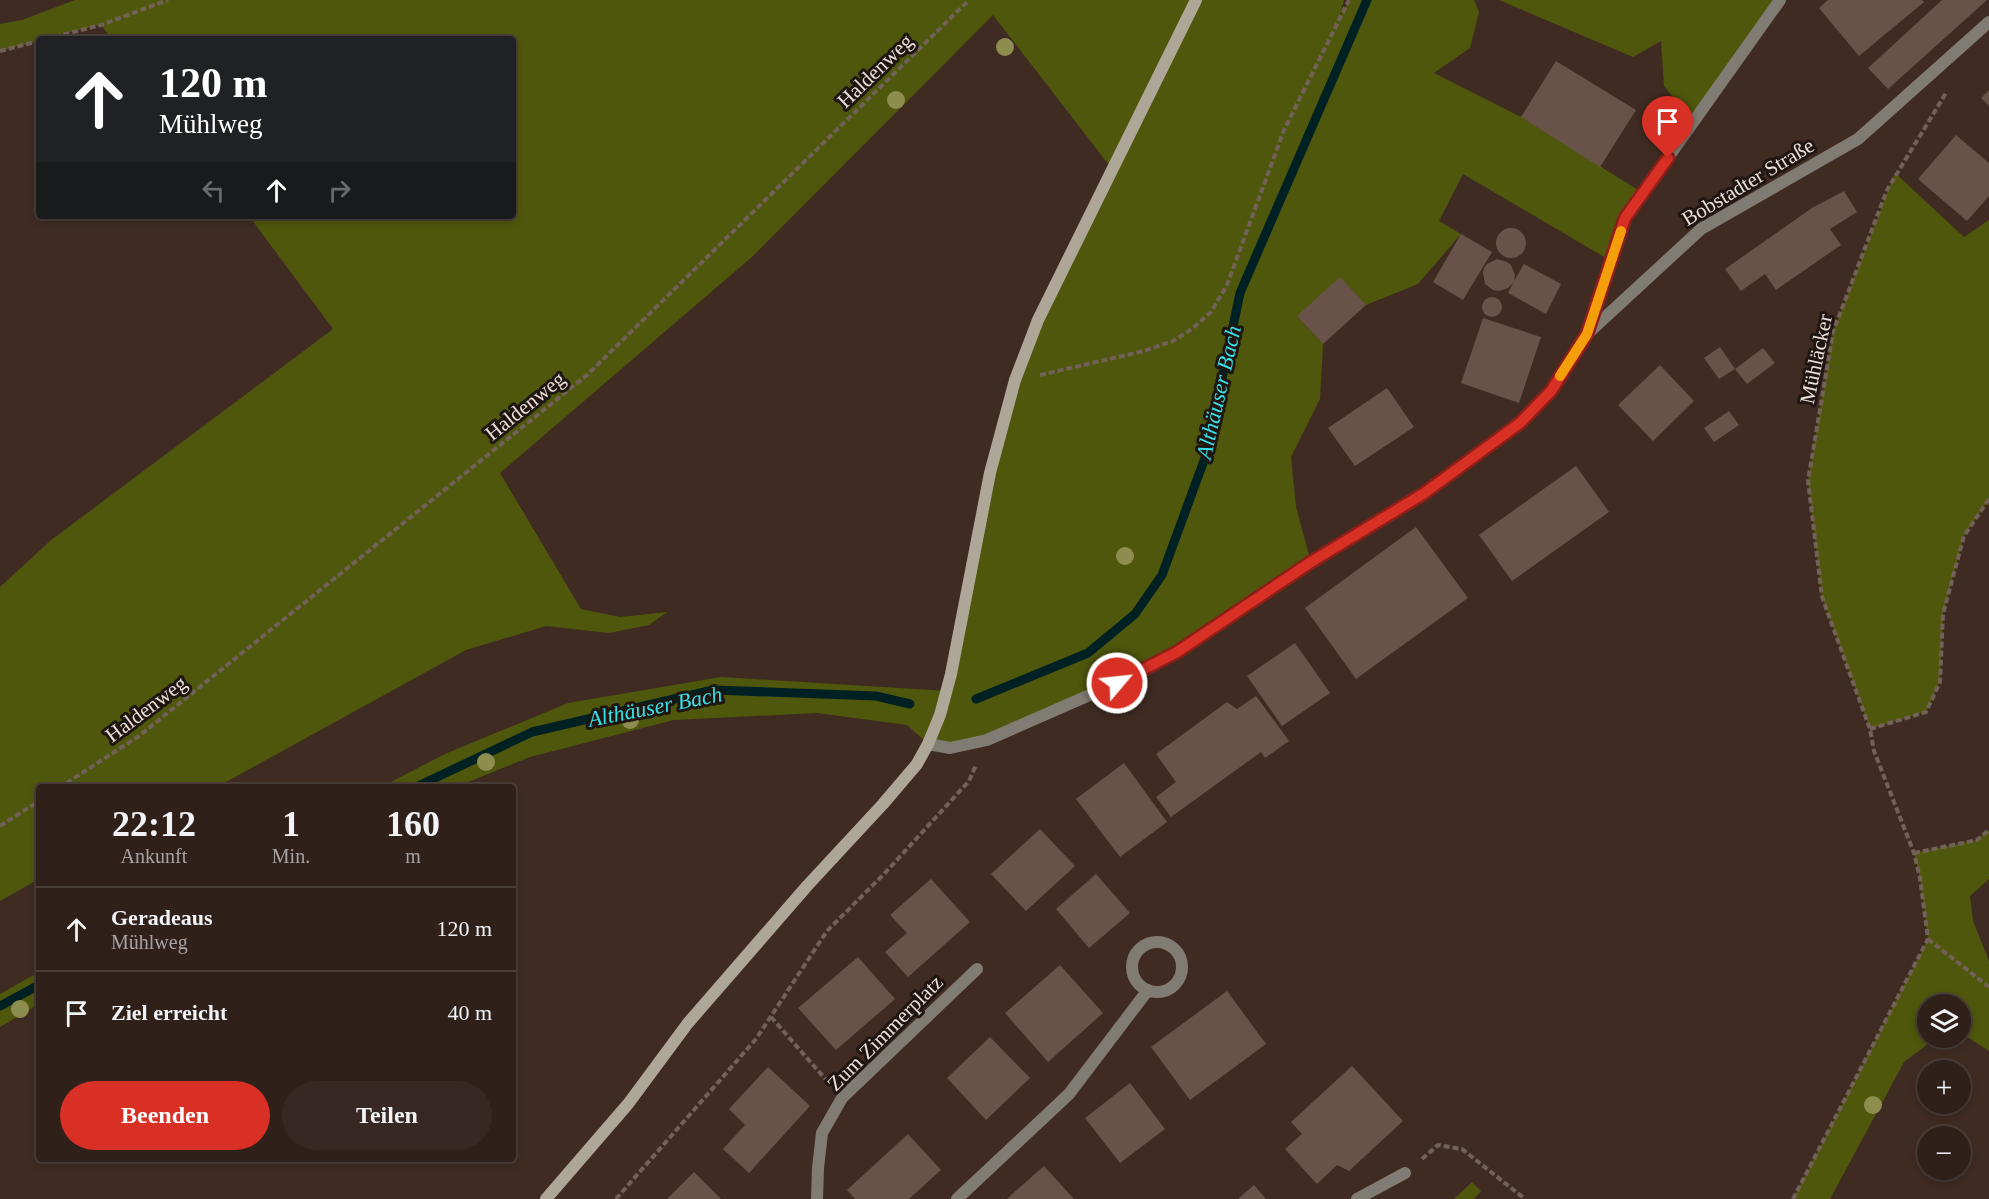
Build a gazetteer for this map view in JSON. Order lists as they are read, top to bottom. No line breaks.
{"streets":{"street":["Bobstadter Straße","Zum Zimmerplatz"],"path":["Haldenweg","Mühläcker"]},"water":["Althäuser Bach"],"page":{"turn":["120 m","Mühlweg"],"eta":["22:12","Ankunft","1","Min.","160","m"],"list":[{"name":"Geradeaus","note":"Mühlweg","value":"120 m"},{"name":"Ziel erreicht","value":"40 m"}],"map_buttons":["+","−"],"buttons":["Beenden","Teilen"]}}
